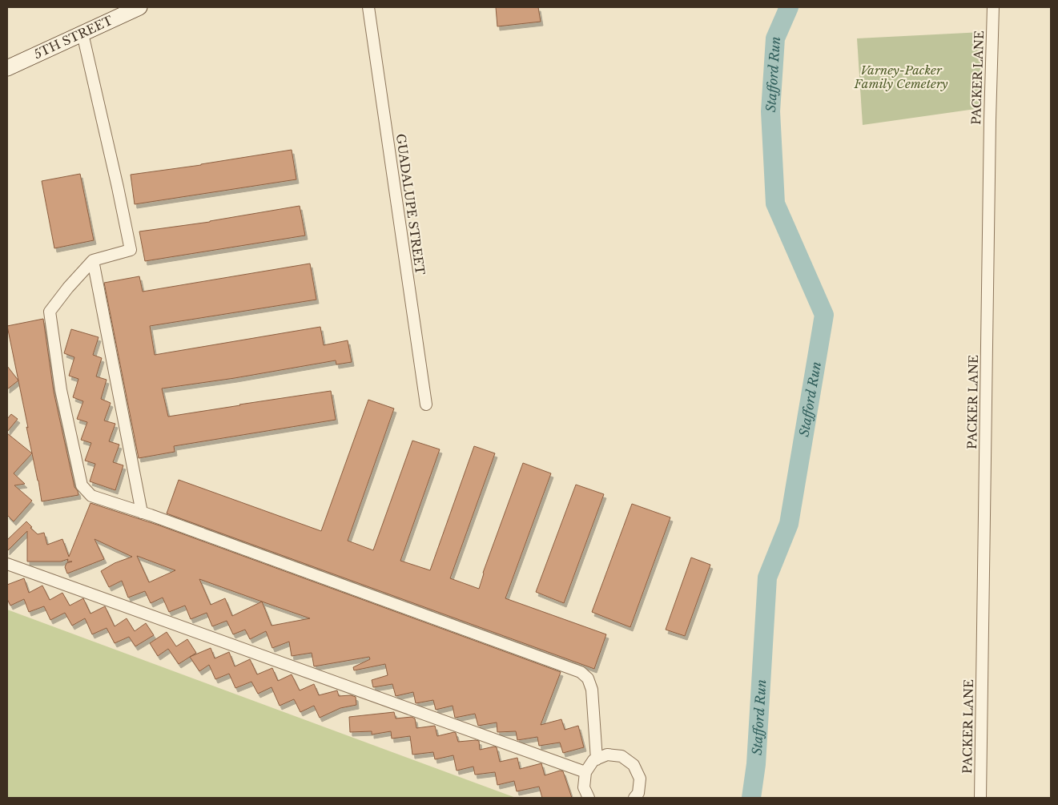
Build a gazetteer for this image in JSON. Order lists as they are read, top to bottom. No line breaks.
{"streets":{"main road":["5TH STREET"],"street":["PACKER LANE","GUADALUPE STREET"]},"water":["Stafford Run"],"parks":["Varney-Packer Family Cemetery"]}
